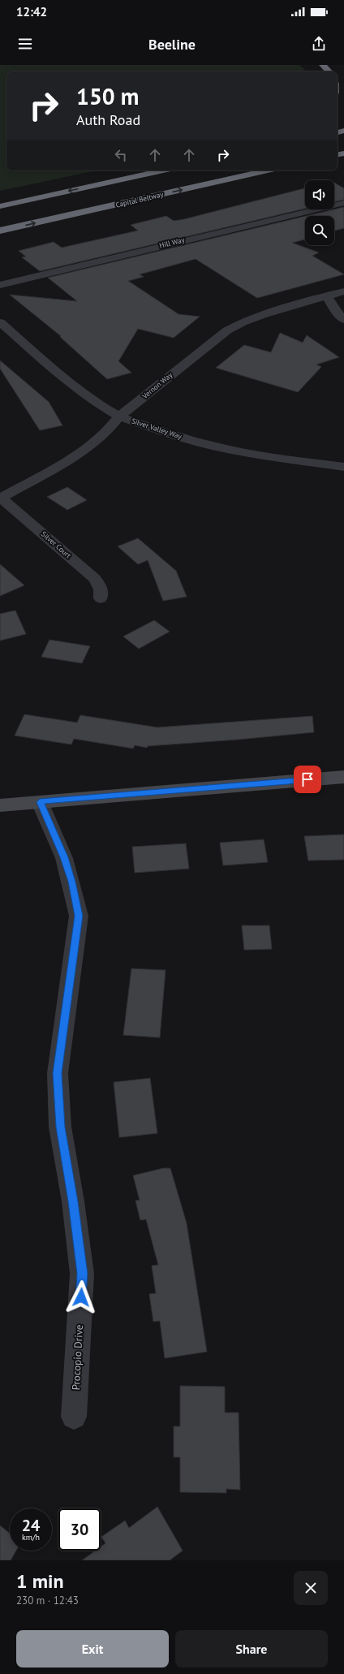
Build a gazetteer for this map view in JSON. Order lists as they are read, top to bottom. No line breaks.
{"streets":{"highway":["Capital Beltway"],"street":["Hill Way","Vernon Way","Silver Valley Way","Silver Court","Procopio Drive"]},"crossings":[["Vernon Way","Silver Valley Way"],["Vernon Way","Silver Court"]],"page":{"status":"12:42","header":"Beeline","turn":["150 m","Auth Road"],"speed":"24 km/h","limit":"30","heading":["1 min","230 m · 12:43"],"buttons":["Exit","Share"]}}
